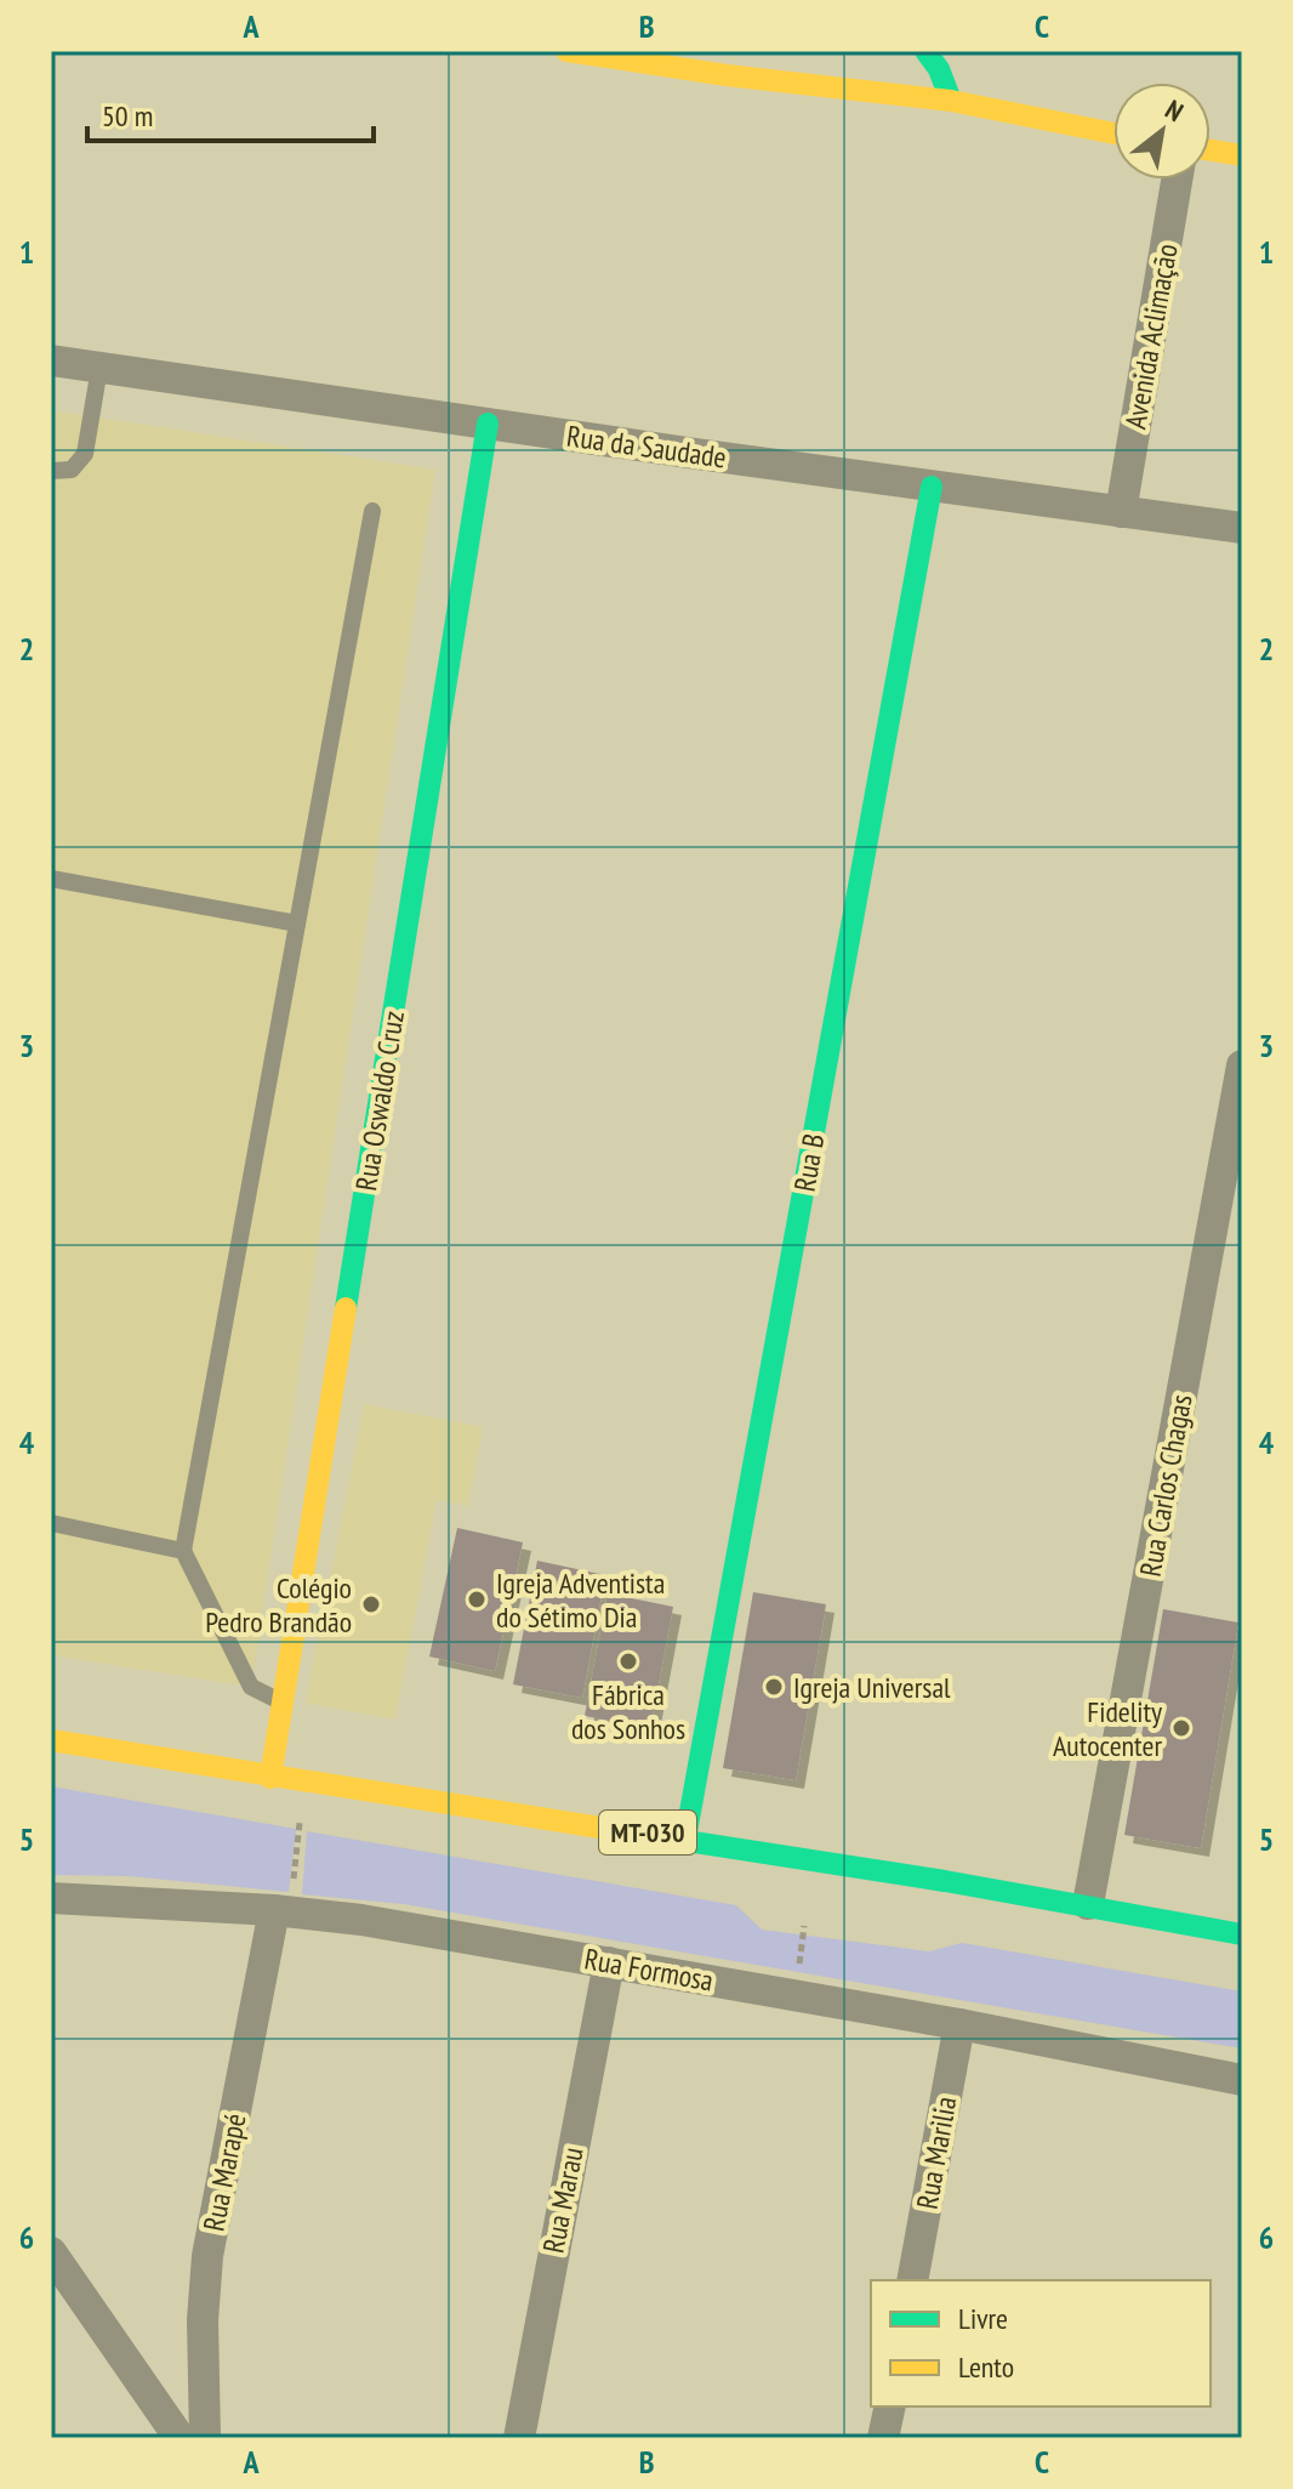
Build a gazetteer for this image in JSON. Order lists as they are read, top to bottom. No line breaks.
{"streets":{"street":["Avenida Aclimação","Rua da Saudade","Rua Oswaldo Cruz","Rua B","Rua Carlos Chagas","MT-030","Rua Formosa","Rua Marilia","Rua Marapé","Rua Marau"]},"crossings":[["Avenida Aclimação","Rua da Saudade"],["Rua da Saudade","Rua Oswaldo Cruz"],["Rua da Saudade","Rua B"],["Rua Oswaldo Cruz","MT-030"],["Rua B","MT-030"],["Rua Carlos Chagas","MT-030"],["Rua Formosa","Rua Marilia"],["Rua Formosa","Rua Marapé"],["Rua Formosa","Rua Marau"]],"places":["Igreja Adventista do Sétimo Dia","Colégio Pedro Brandão","Fábrica dos Sonhos","Igreja Universal","Fidelity Autocenter"],"legend":["Livre","Lento"],"scale_bar":"50 m","north":"top right","grid":{"columns":["A","B","C"],"rows":["1","2","3","4","5","6"]}}
